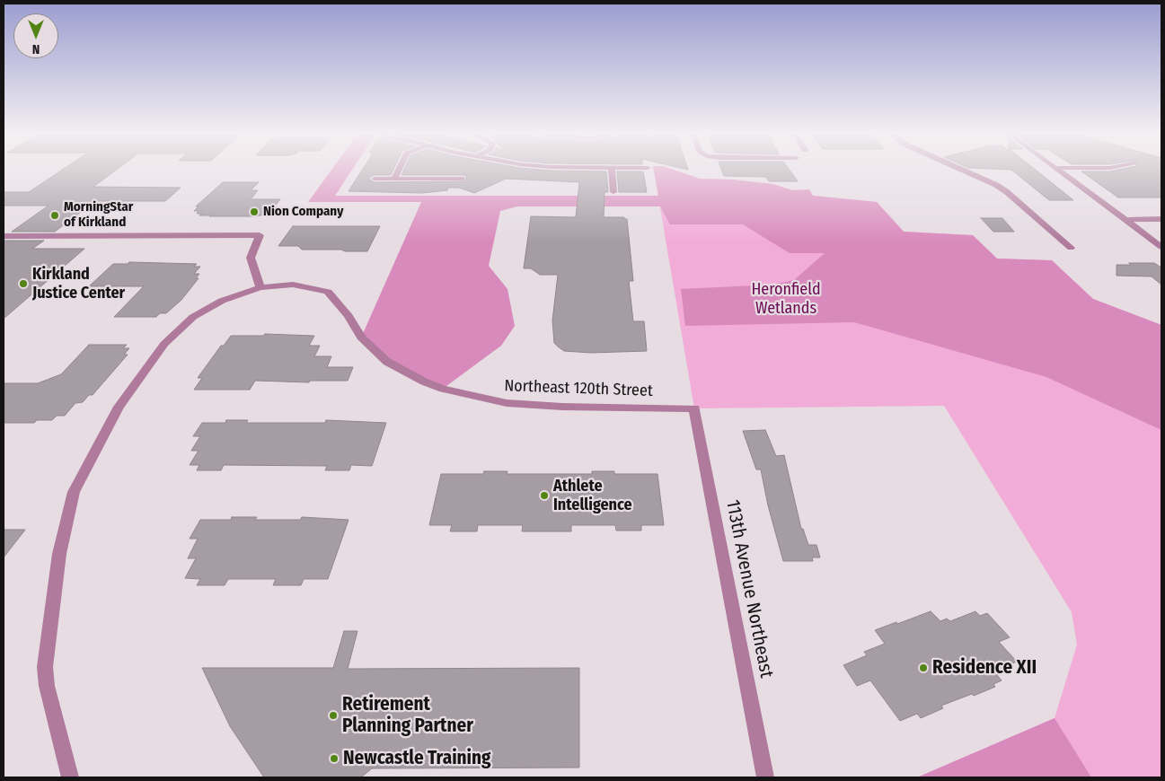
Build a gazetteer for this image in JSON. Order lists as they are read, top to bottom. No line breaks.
{"streets":{"street":["Northeast 120th Street","113th Avenue Northeast"]},"crossings":[["Northeast 120th Street","113th Avenue Northeast"]],"parks":["Heronfield Wetlands"],"places":["Nion Company","MorningStar of Kirkland","Kirkland Justice Center","Athlete Intelligence","Residence XII","Retirement Planning Partner","Newcastle Training"],"north":"bottom"}
